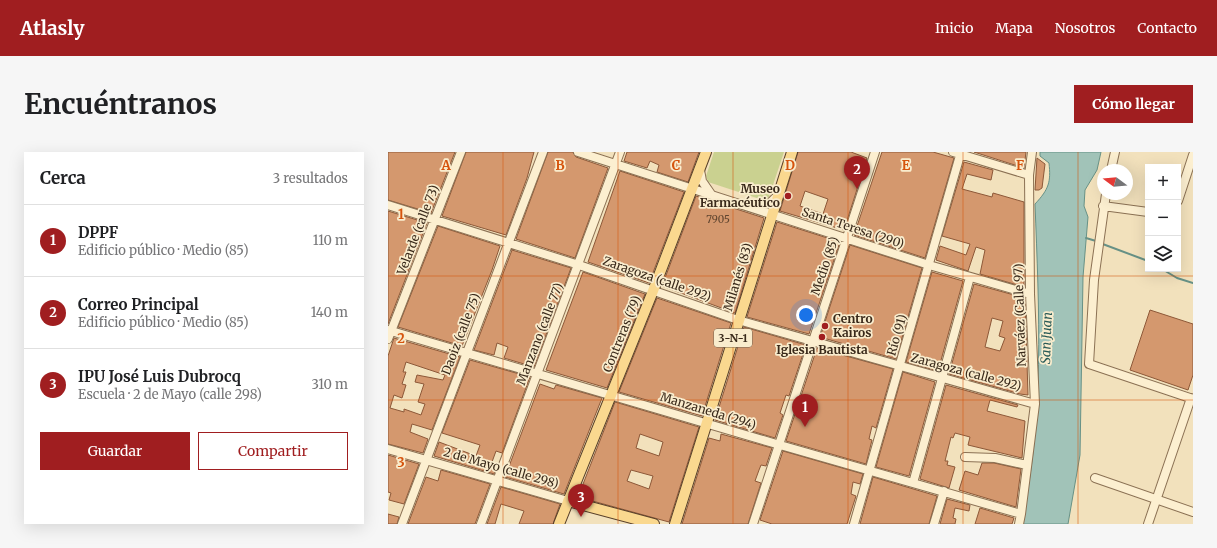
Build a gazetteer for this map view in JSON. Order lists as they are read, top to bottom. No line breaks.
{"streets":{"main road":["Milanés (83)","Contreras (79)","3-N-1","2 de Mayo (calle 298)"],"street":["Santa Teresa (290)","Velarde (calle 73)","Medio (85)","Zaragoza (calle 292)","Narváez (Calle 97)","Daoiz (calle 75)","Manzano (calle 77)","Río (91)","Manzaneda (294)"]},"crossings":[["Santa Teresa (290)","Medio (85)"],["Santa Teresa (290)","Milanés (83)"],["Santa Teresa (290)","Narváez (Calle 97)"],["Santa Teresa (290)","Manzano (calle 77)"],["Santa Teresa (290)","Contreras (79)"],["Santa Teresa (290)","Río (91)"],["Velarde (calle 73)","Zaragoza (calle 292)"],["Velarde (calle 73)","Manzaneda (294)"],["Medio (85)","Zaragoza (calle 292)"],["Medio (85)","Manzaneda (294)"],["Milanés (83)","Zaragoza (calle 292)"],["Milanés (83)","Manzaneda (294)"],["Zaragoza (calle 292)","Narváez (Calle 97)"],["Zaragoza (calle 292)","Daoiz (calle 75)"],["Zaragoza (calle 292)","Manzano (calle 77)"],["Zaragoza (calle 292)","Contreras (79)"],["Zaragoza (calle 292)","Río (91)"],["Narváez (Calle 97)","Manzaneda (294)"],["Daoiz (calle 75)","Manzaneda (294)"],["Daoiz (calle 75)","2 de Mayo (calle 298)"],["Manzano (calle 77)","Manzaneda (294)"],["Manzano (calle 77)","2 de Mayo (calle 298)"],["Contreras (79)","Manzaneda (294)"],["Contreras (79)","2 de Mayo (calle 298)"],["Río (91)","Manzaneda (294)"]],"water":["San Juan"],"places":["Museo Farmacéutico","Centro Kairos","Iglesia Bautista"],"house_numbers":["7905"],"north":"left","page":{"header":"Atlasly","nav":["Inicio","Mapa","Nosotros","Contacto"],"buttons":["Cómo llegar",["Guardar","Compartir"]],"title":"Encuéntranos","heading":["Cerca","3 resultados"],"pins":["2","1","3"],"map_buttons":["+","−"],"list":[{"mark":"1","name":"DPPF","note":"Edificio público · Medio (85)","value":"110 m"},{"mark":"2","name":"Correo Principal","note":"Edificio público · Medio (85)","value":"140 m"},{"mark":"3","name":"IPU José Luis Dubrocq","note":"Escuela · 2 de Mayo (calle 298)","value":"310 m"}]},"grid":{"columns":["A","B","C","D","E","F"],"rows":["1","2","3"]}}
